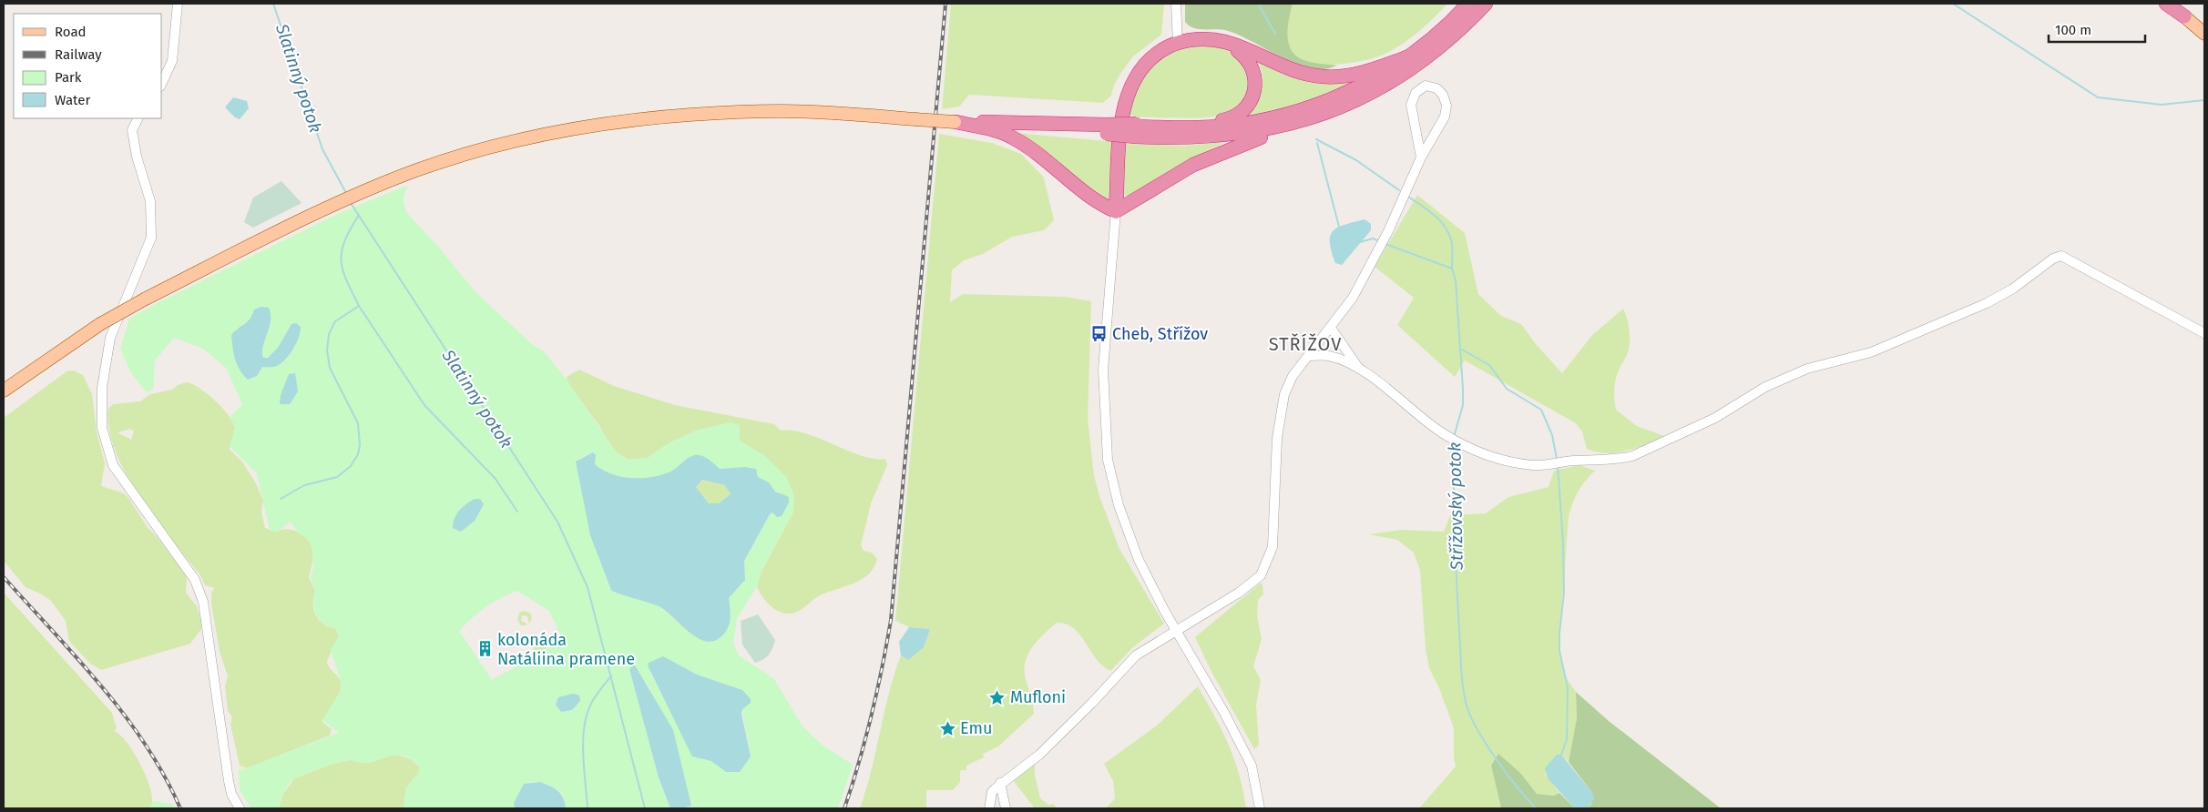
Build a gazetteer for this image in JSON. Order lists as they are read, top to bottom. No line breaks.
{"districts":["STŘÍŽOV"],"water":["Slatinný potok","Střížovský potok"],"places":{"bus stop":["Cheb, Střížov"],"building":["kolonáda Natáliina pramene"],"place":["Mufloni","Emu"]},"legend":["Road","Railway","Park","Water"],"scale_bar":"100 m"}
